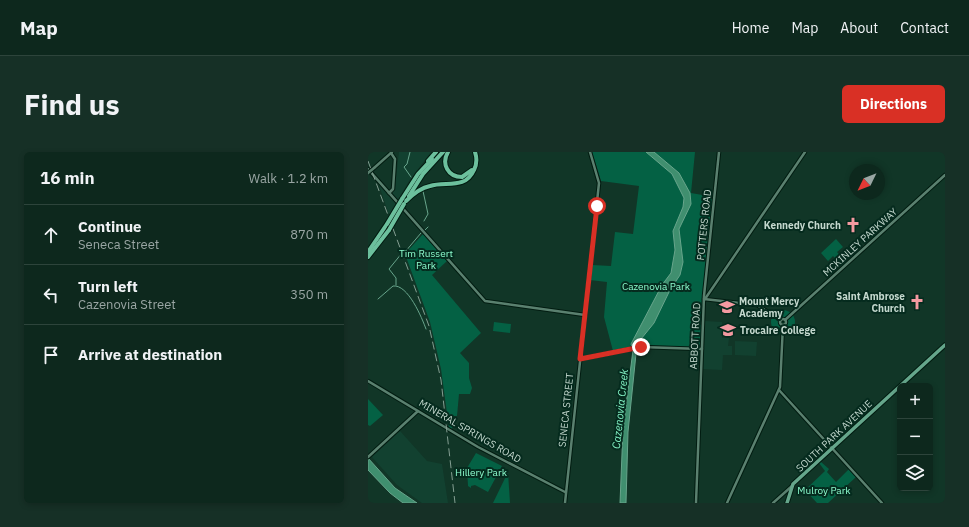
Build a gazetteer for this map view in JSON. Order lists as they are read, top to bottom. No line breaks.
{"streets":{"main road":["SOUTH PARK AVENUE"],"street":["POTTERS ROAD","MCKINLEY PARKWAY","ABBOTT ROAD","SENECA STREET","MINERAL SPRINGS ROAD"]},"crossings":[["POTTERS ROAD","ABBOTT ROAD"],["SENECA STREET","MINERAL SPRINGS ROAD"]],"water":["Cazenovia Creek"],"parks":["Tim Russert Park","Cazenovia Park","Hillery Park","Mulroy Park"],"places":{"church":["Kennedy Church","Saint Ambrose Church"],"school or university":["Mount Mercy Academy","Trocaire College"]},"north":"bottom left","page":{"header":"Map","nav":["Home","Map","About","Contact"],"buttons":"Directions","title":"Find us","heading":["16 min","Walk · 1.2 km"],"list":[["Continue","Seneca Street","870 m"],["Turn left","Cazenovia Street","350 m"],"Arrive at destination"],"map_buttons":["+","−"]}}
